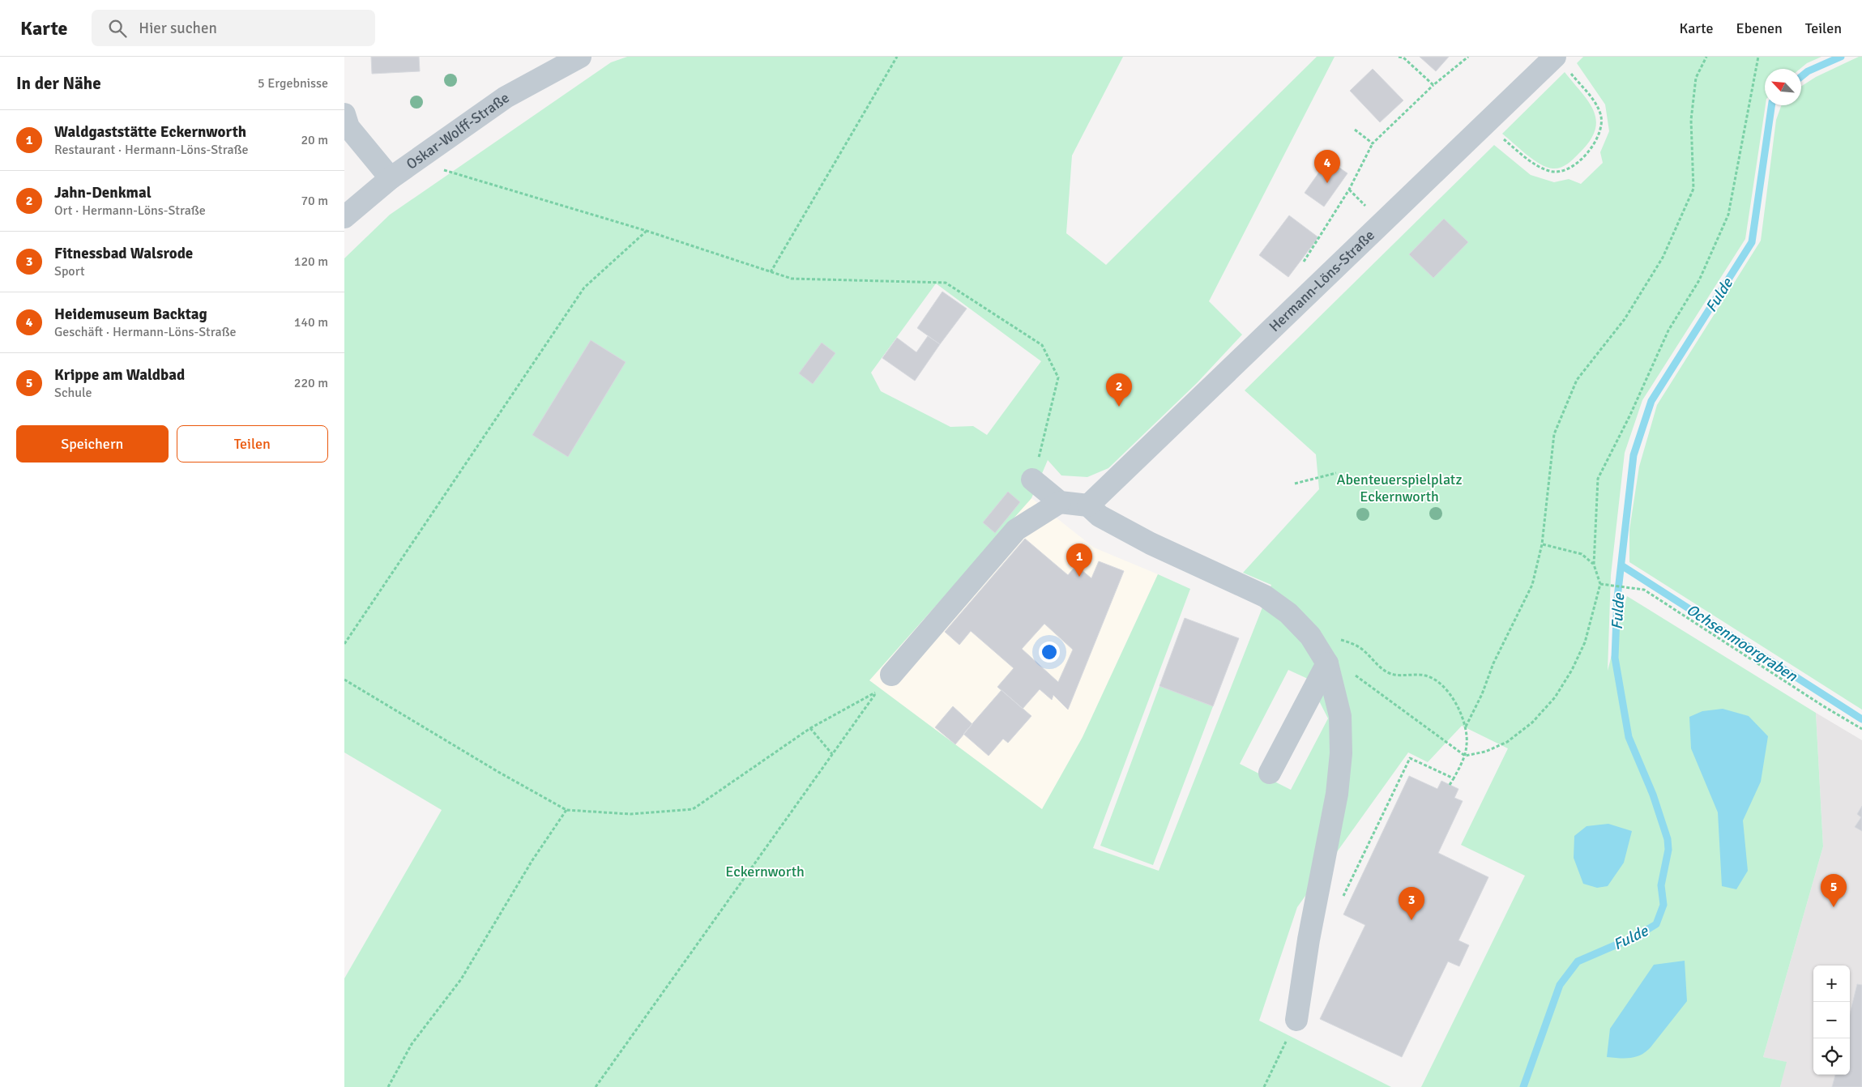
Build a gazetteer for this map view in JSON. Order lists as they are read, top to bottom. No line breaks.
{"streets":{"street":["Oskar-Wolff-Straße","Hermann-Löns-Straße"]},"water":["Fulde","Ochsenmoorgraben"],"parks":["Abenteuerspielplatz Eckernworth","Eckernworth"],"north":"top left","page":{"header":"Karte","search":"Hier suchen","nav":["Karte","Ebenen","Teilen"],"heading":["In der Nähe","5 Ergebnisse"],"list":[{"mark":"1","name":"Waldgaststätte Eckernworth","note":"Restaurant · Hermann-Löns-Straße","value":"20 m"},{"mark":"2","name":"Jahn-Denkmal","note":"Ort · Hermann-Löns-Straße","value":"70 m"},{"mark":"3","name":"Fitnessbad Walsrode","note":"Sport","value":"120 m"},{"mark":"4","name":"Heidemuseum Backtag","note":"Geschäft · Hermann-Löns-Straße","value":"140 m"},{"mark":"5","name":"Krippe am Waldbad","note":"Schule","value":"220 m"}],"pins":["4","2","1","5","3"],"buttons":["Speichern","Teilen"],"map_buttons":["+","−"]}}
